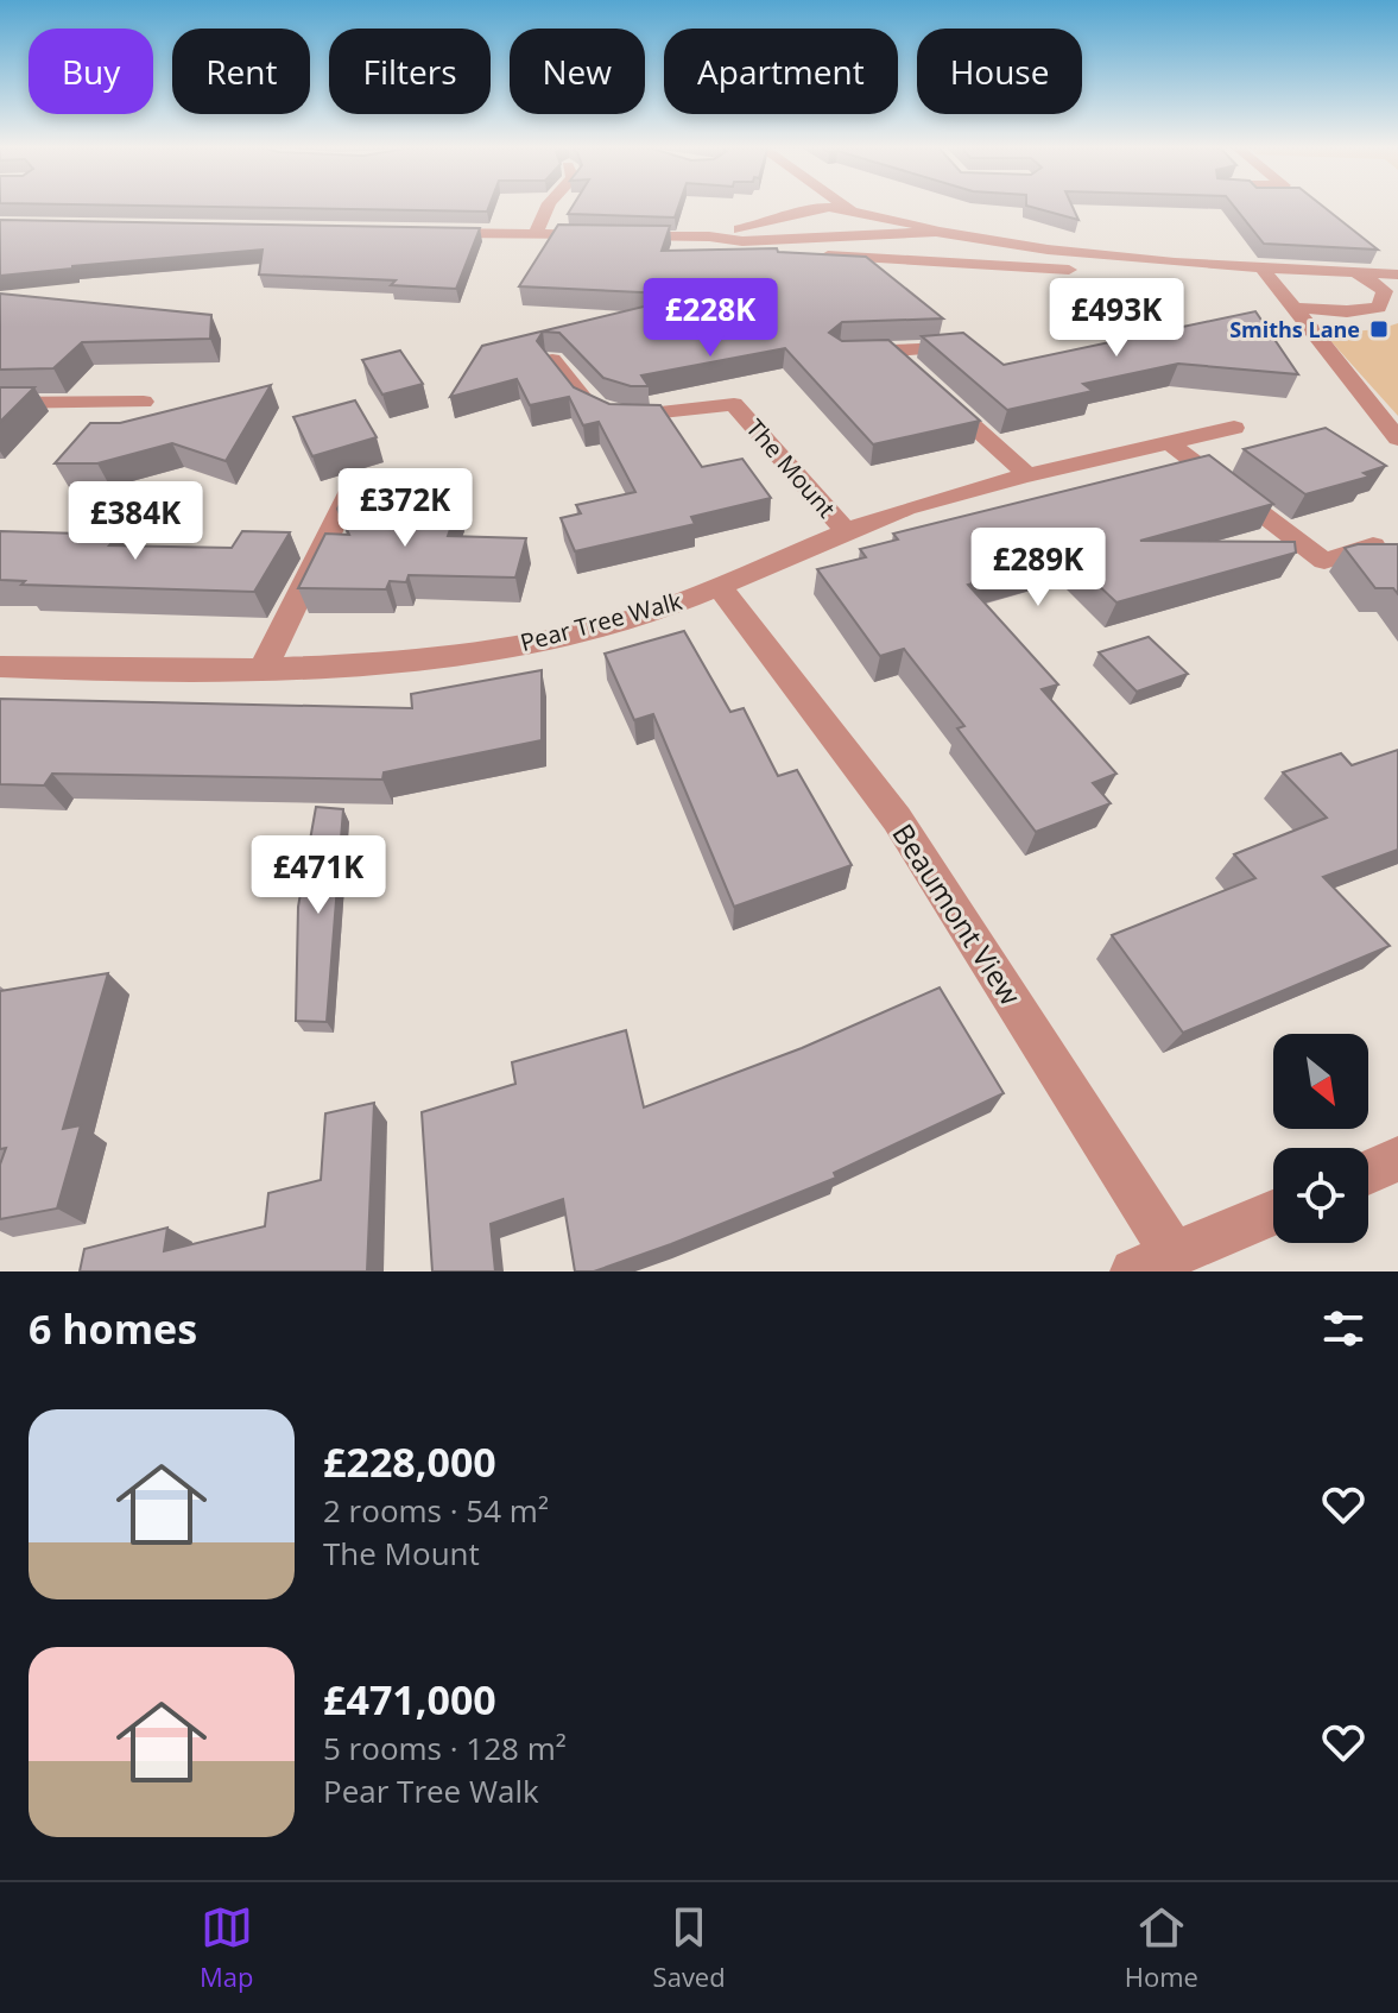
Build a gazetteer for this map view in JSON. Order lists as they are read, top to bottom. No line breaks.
{"streets":{"street":["The Mount","Pear Tree Walk","Beaumont View"]},"crossings":[["The Mount","Pear Tree Walk"],["Pear Tree Walk","Beaumont View"]],"places":{"transit":["Smiths Lane"]},"north":"bottom right","page":{"chip":["Buy","Rent","Filters","New","Apartment","House"],"price":["£228K","£493K","£372K","£384K","£289K","£471K"],"heading":"6 homes","list":[{"name":"£228,000","note":"2 rooms · 54 m² · The Mount"},{"name":"£471,000","note":"5 rooms · 128 m² · Pear Tree Walk"}],"tabs":["Map","Saved","Home"]}}
